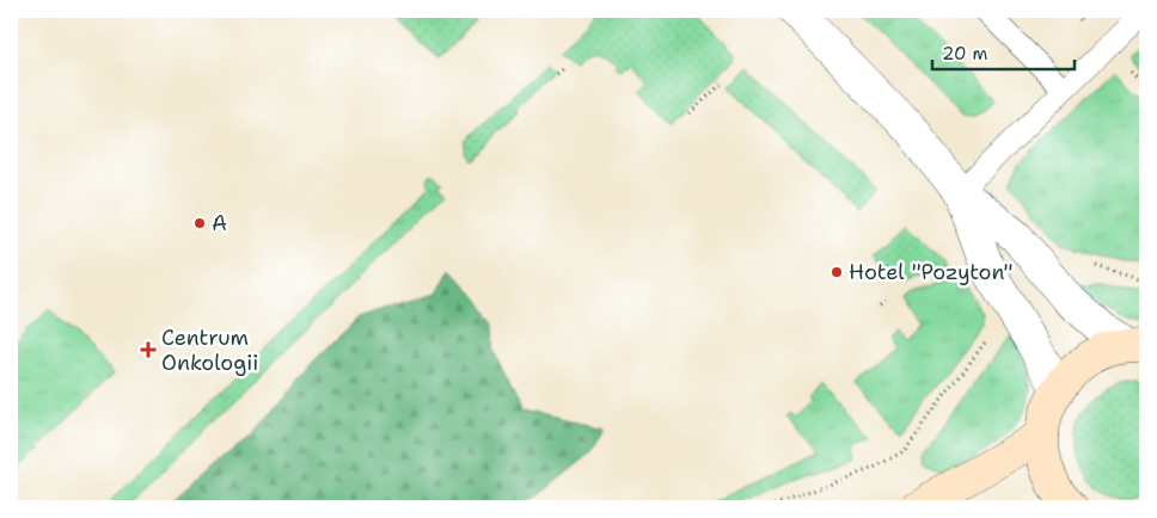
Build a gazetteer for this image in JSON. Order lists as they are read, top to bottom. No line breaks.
{"places":{"other":["A","Hotel \"Pozyton\""],"health":["Centrum Onkologii"]},"scale_bar":"20 m"}
